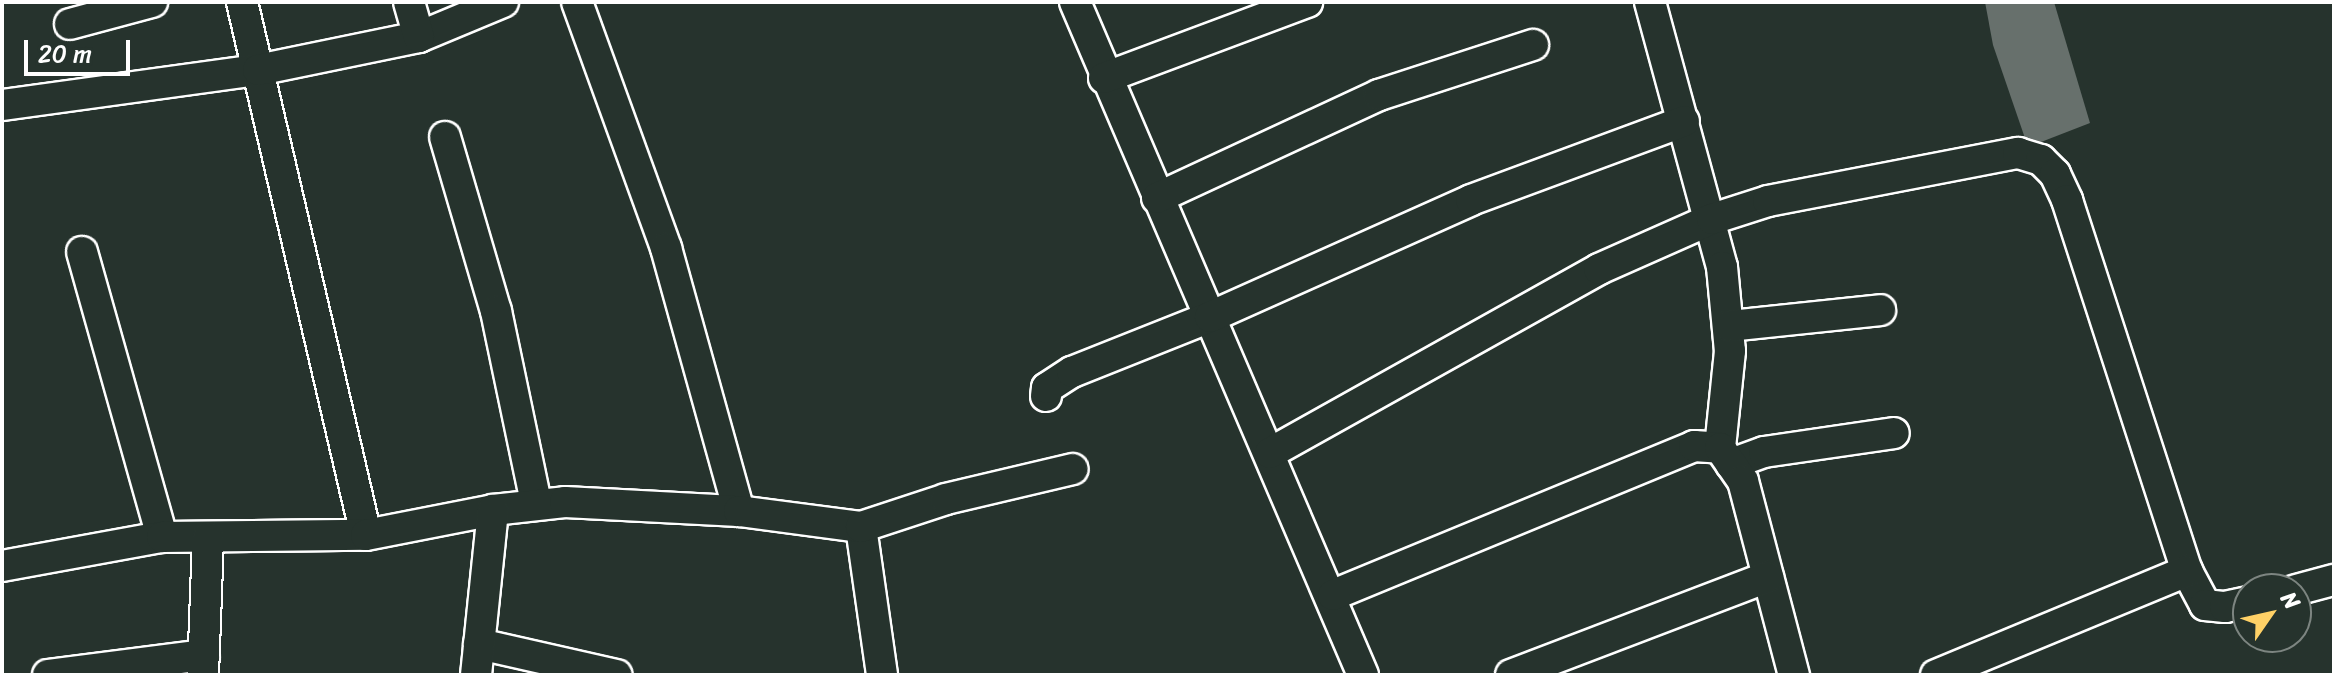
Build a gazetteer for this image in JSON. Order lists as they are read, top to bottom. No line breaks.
{"scale_bar":"20 m","north":"top right"}
